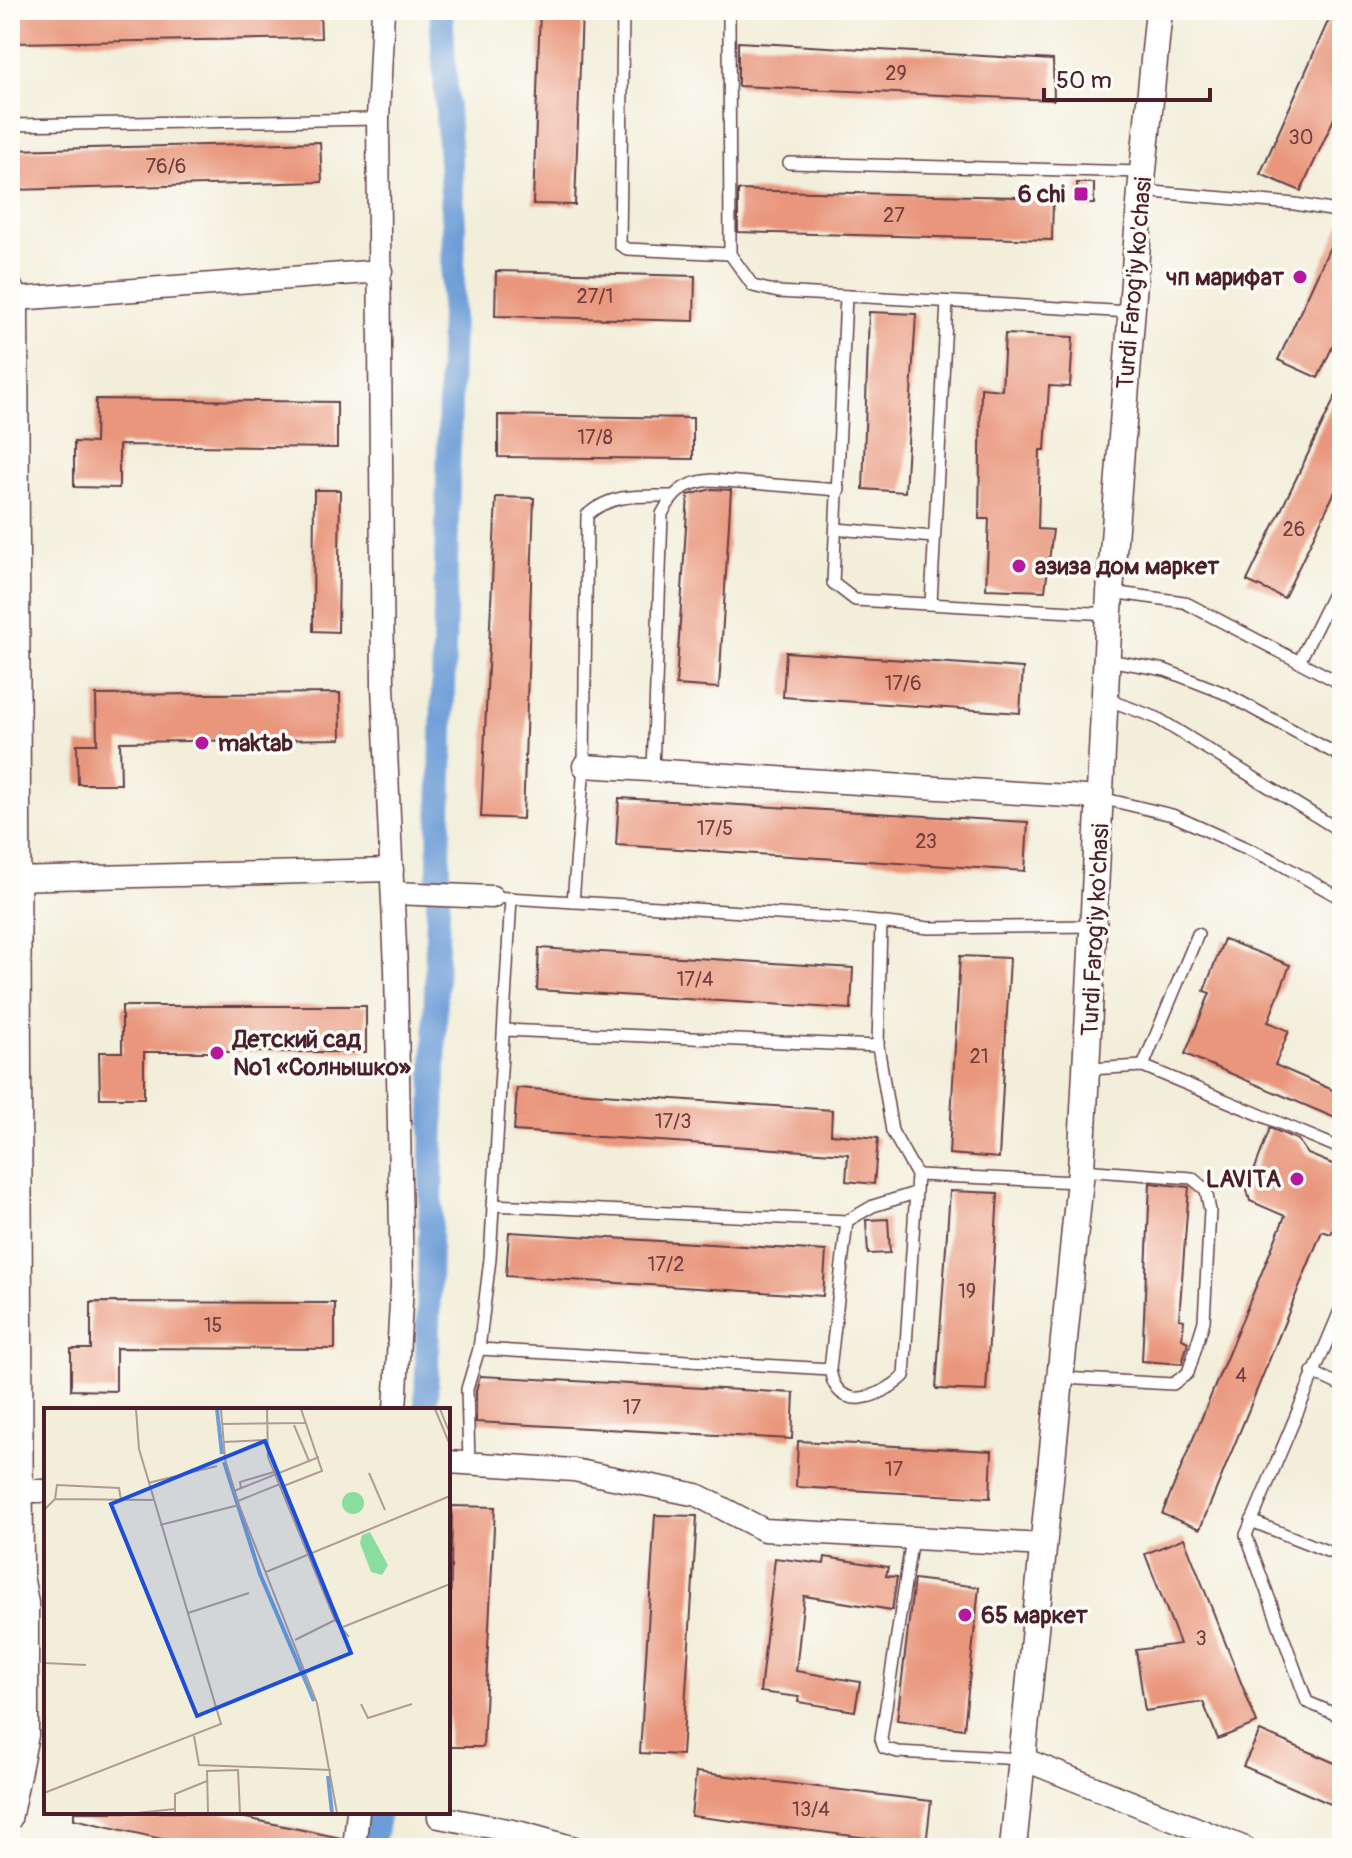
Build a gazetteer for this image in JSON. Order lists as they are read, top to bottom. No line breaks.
{"streets":{"street":["Turdi Farog'iy ko'chasi"]},"places":{"transit":["6 chi"],"other":["чп марифат","азиза дом маркет","maktab","Детский сад №1 «Солнышко»","LAVITA","65 маркет"]},"house_numbers":["29","30","76/6","27","27/1","17/8","26","17/6","17/5","23","17/4","21","17/3","17/2","19","15","4","17","17","3","13/4"],"scale_bar":"50 m"}
